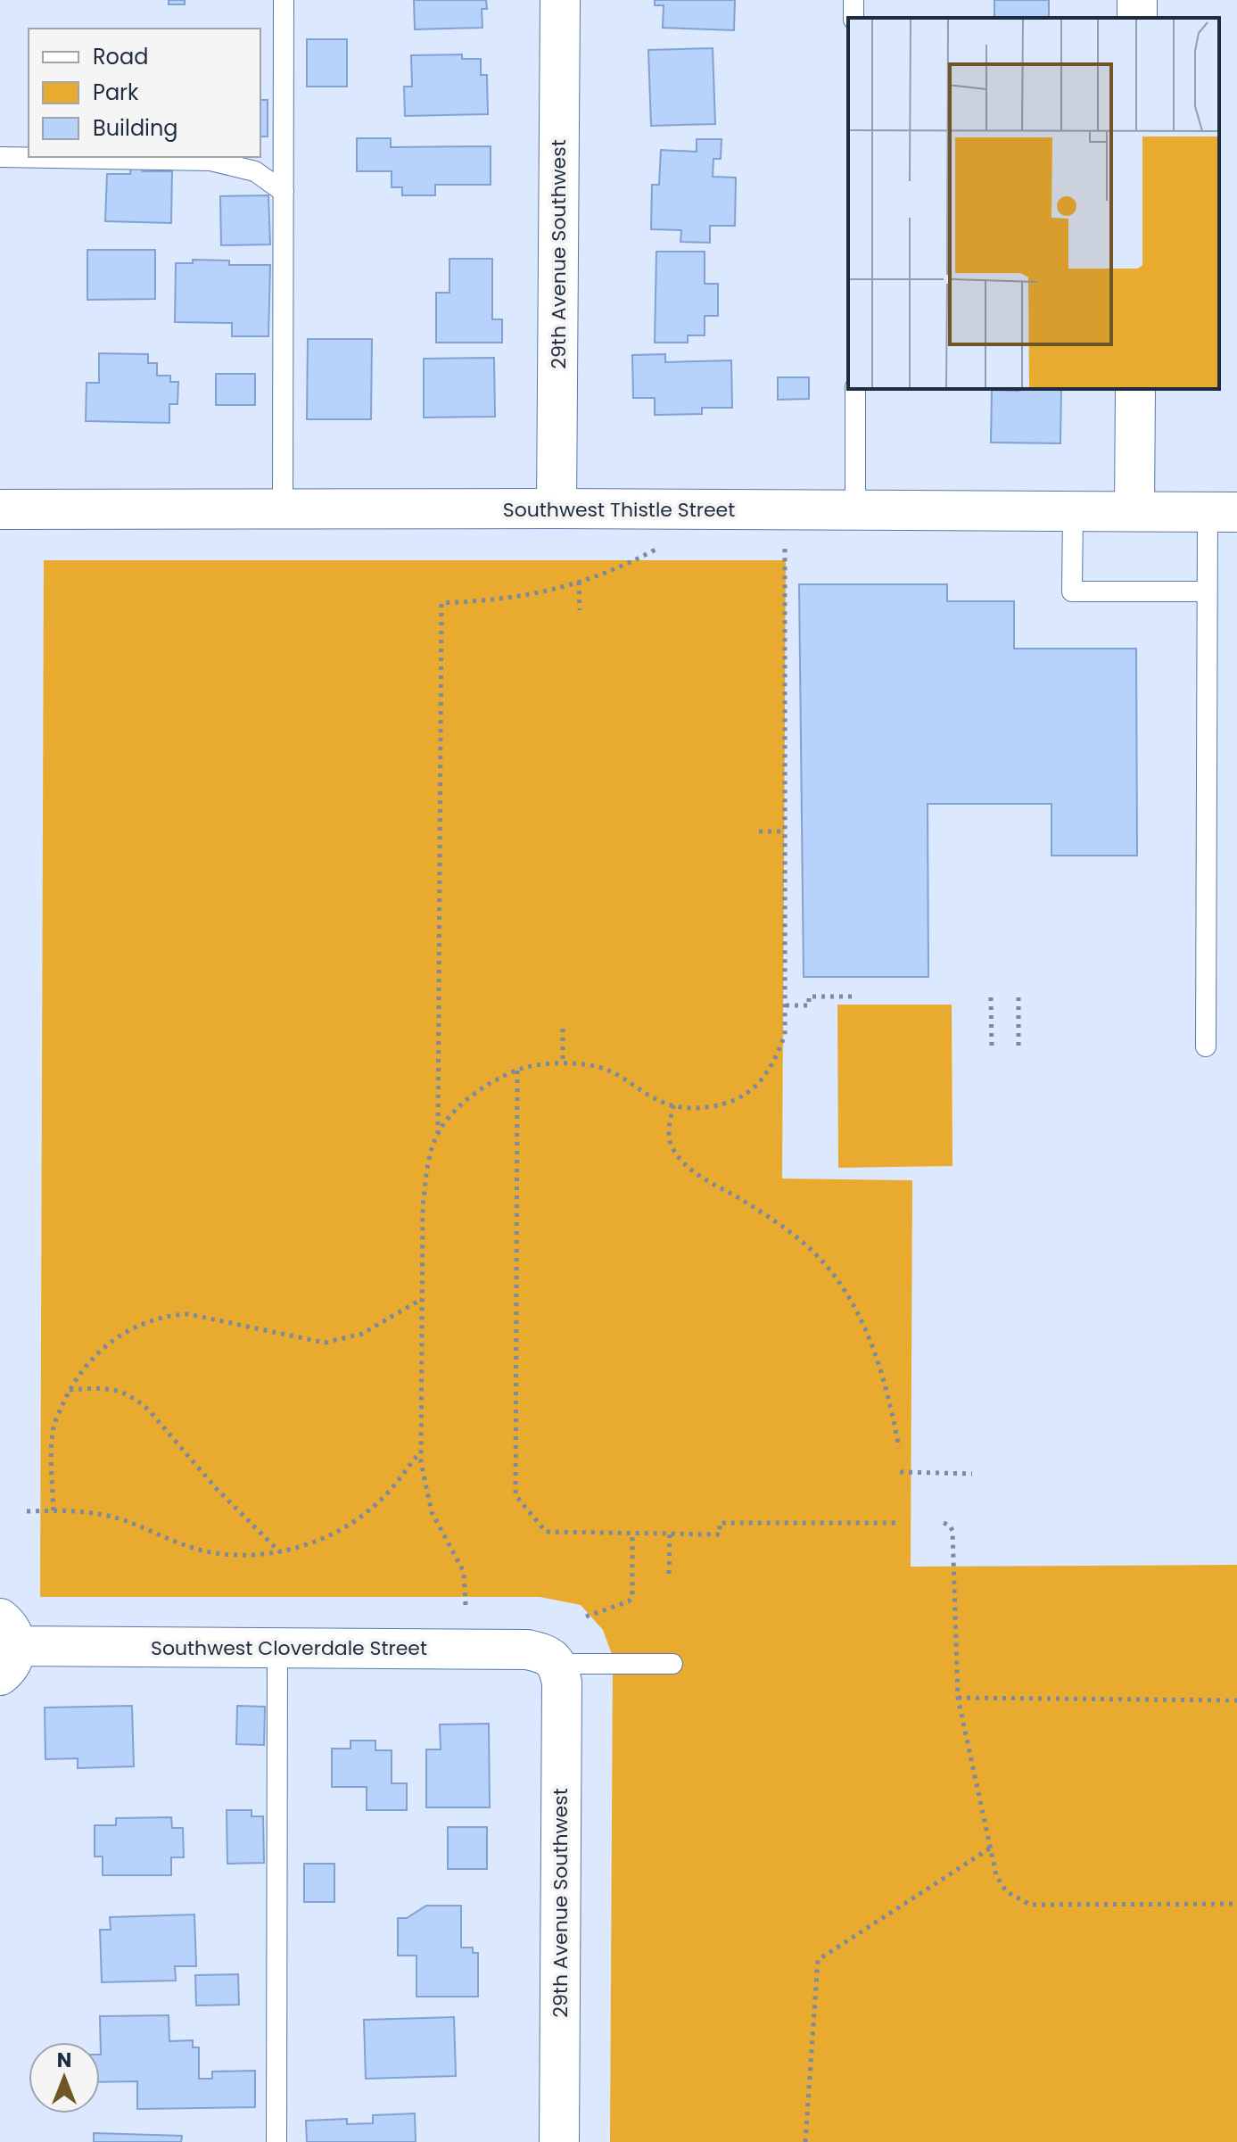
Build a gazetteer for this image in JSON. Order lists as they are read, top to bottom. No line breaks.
{"streets":{"street":["29th Avenue Southwest","Southwest Thistle Street","Southwest Cloverdale Street"]},"crossings":[["29th Avenue Southwest","Southwest Thistle Street"],["29th Avenue Southwest","Southwest Cloverdale Street"]],"legend":["Road","Park","Building"],"north":"top"}
